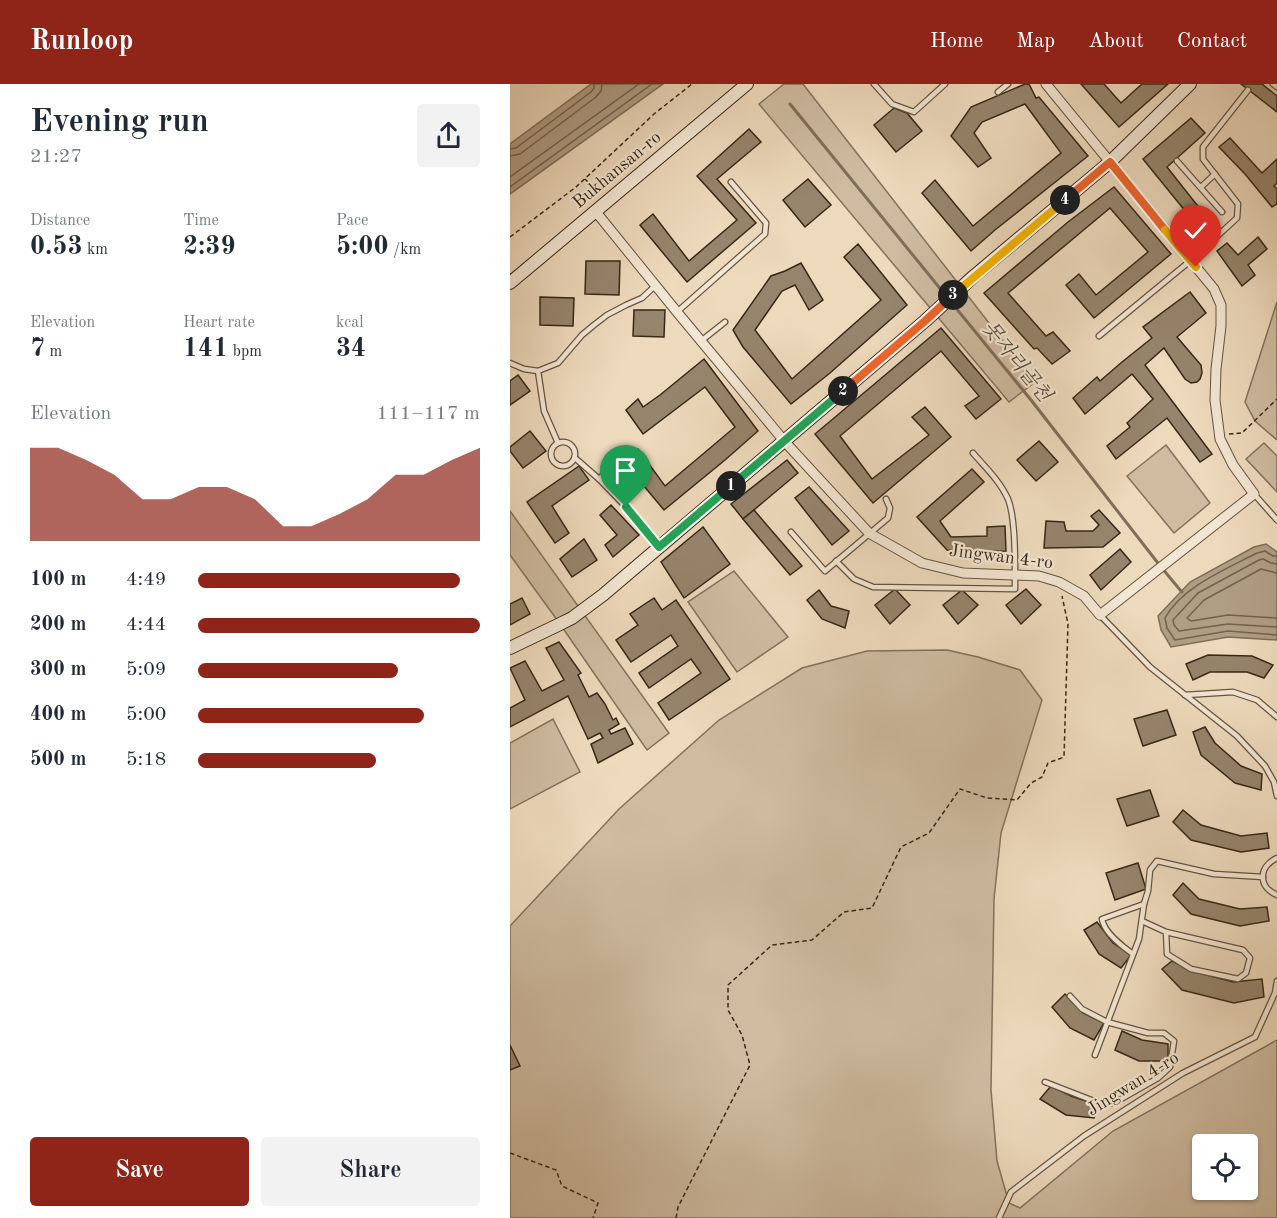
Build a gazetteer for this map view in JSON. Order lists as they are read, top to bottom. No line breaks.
{"streets":{"street":["Bukhansan-ro","Jingwan 4-ro"]},"crossings":[["Bukhansan-ro","Jingwan 4-ro"]],"water":["못자리골천"],"page":{"header":"Runloop","nav":["Home","Map","About","Contact"],"heading":["Evening run","21:27"],"pins":["4","3","2","1"],"stats":[["Distance","0.53 km"],["Time","2:39"],["Pace","5:00 /km"],["Elevation","7 m"],["Heart rate","141 bpm"],["kcal","34"]],"chart":["Elevation","111–117 m"],"list":[{"name":"100 m","note":"4:49"},{"name":"200 m","note":"4:44"},{"name":"300 m","note":"5:09"},{"name":"400 m","note":"5:00"},{"name":"500 m","note":"5:18"}],"buttons":["Save","Share"]}}
